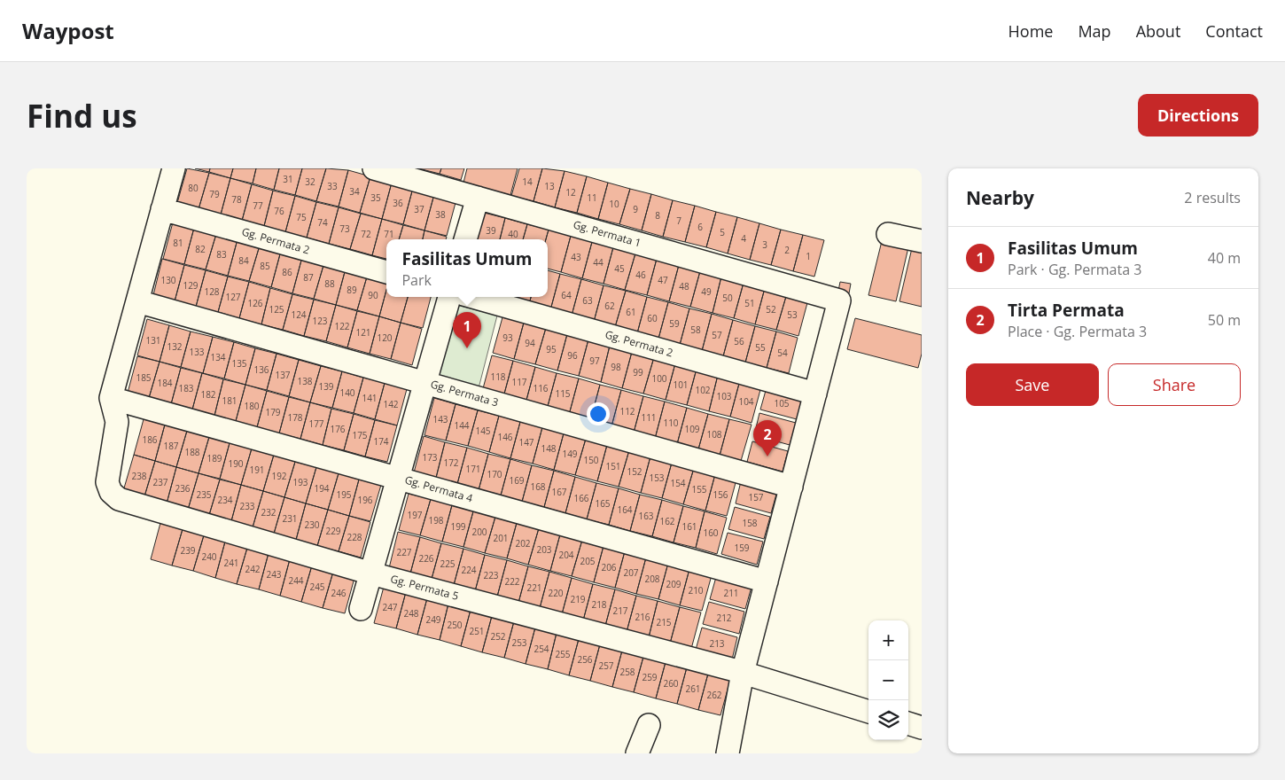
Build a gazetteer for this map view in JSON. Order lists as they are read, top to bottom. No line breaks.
{"streets":{"street":["Gg. Permata 1","Gg. Permata 2","Gg. Permata 3","Gg. Permata 4","Gg. Permata 5"]},"crossings":[["Gg. Permata 1","Gg. Permata 2"],["Gg. Permata 4","Gg. Permata 5"]],"house_numbers":["31","32","14","33","13","80","34","12","79","35","11","78","36","10","77","37","9","76","38","8","75","7","74","6","73","39","5","72","71","40","4","81","3","82","2","83","1","43","84","44","85","45","86","46","87","130","47","88","129","48","89","128","49","90","64","127","50","63","126","51","62","125","52","61","124","53","60","123","59","122","58","121","57","120","93","131","56","94","132","55","95","133","54","96","134","97","135","98","136","99","137","118","185","100","138","117","184","101","139","183","116","102","140","115","182","103","141","181","104","105","142","180","112","179","178","111","143","110","177","144","176","109","145","108","175","146","186","174","147","187","148","188","149","173","189","150","172","190","151","171","191","152","170","238","192","153","169","237","193","154","168","236","194","155","167","235","195","156","157","166","234","196","165","233","164","232","197","163","231","198","162","158","230","199","161","229","200","160","228","201","202","159","203","239","227","204","240","226","205","241","225","206","242","224","207","243","223","208","244","222","209","245","221","210","246","220","211","219","218","247","217","248","216","212","249","215","250","251","252","253","213","254","255","256","257","258","259","260","261","262"],"page":{"header":"Waypost","nav":["Home","Map","About","Contact"],"buttons":["Directions",["Save","Share"]],"title":"Find us","heading":["Nearby","2 results"],"list":[{"mark":"1","name":"Fasilitas Umum","note":"Park · Gg. Permata 3","value":"40 m"},{"mark":"2","name":"Tirta Permata","note":"Place · Gg. Permata 3","value":"50 m"}],"popup":["Fasilitas Umum","Park"],"pins":["1","2"],"map_buttons":["+","−"]}}
